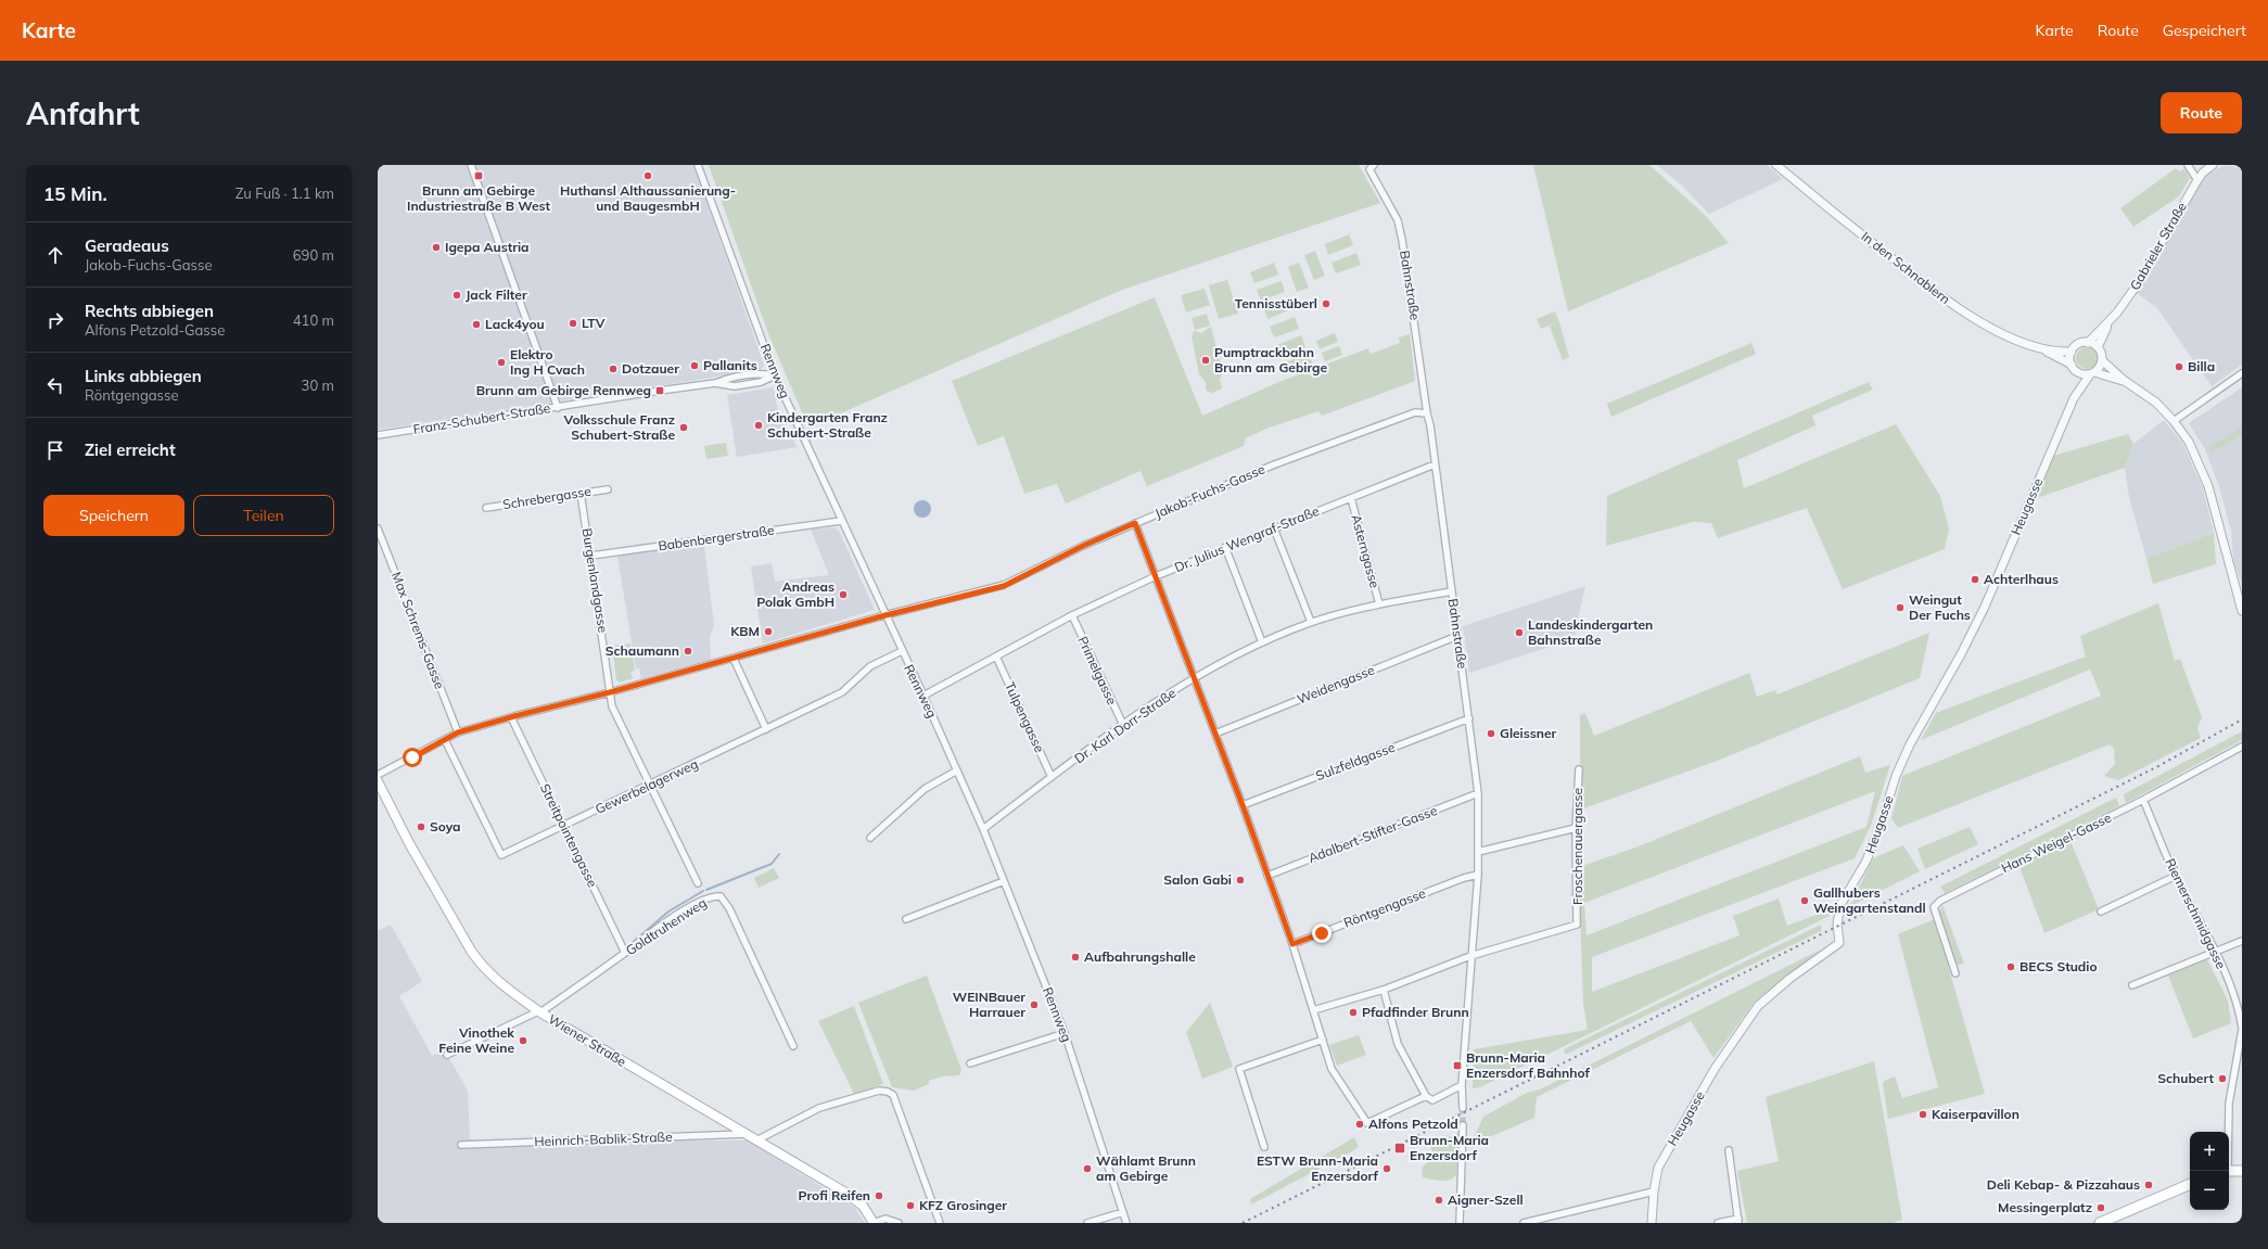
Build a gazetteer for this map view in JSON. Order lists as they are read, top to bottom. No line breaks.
{"streets":{"main road":["Wiener Straße"],"street":["Gabrieler Straße","In den Schnablern","Bahnstraße","Rennweg","Franz-Schubert-Straße","Jakob-Fuchs-Gasse","Schrebergasse","Heugasse","Babenbergerstraße","Dr. Julius Wengraf-Straße","Asterngasse","Burgenlandgasse","Max Schrems-Gasse","Primelgasse","Weidengasse","Tulpengasse","Dr. Karl Dorr-Straße","Sulzfeldgasse","Gewerbelagerweg","Adalbert-Stifter-Gasse","Streitpointengasse","Hans Weigel-Gasse","Froschenauergasse","Röntgengasse","Riemerschmidgasse","Goldtruhenweg","Heinrich-Bablik-Straße"]},"crossings":[["Gabrieler Straße","In den Schnablern"],["Gabrieler Straße","Heugasse"],["In den Schnablern","Heugasse"],["Bahnstraße","Jakob-Fuchs-Gasse"],["Bahnstraße","Dr. Julius Wengraf-Straße"],["Bahnstraße","Weidengasse"],["Bahnstraße","Dr. Karl Dorr-Straße"],["Bahnstraße","Sulzfeldgasse"],["Bahnstraße","Adalbert-Stifter-Gasse"],["Bahnstraße","Froschenauergasse"],["Bahnstraße","Röntgengasse"],["Rennweg","Franz-Schubert-Straße"],["Rennweg","Jakob-Fuchs-Gasse"],["Rennweg","Babenbergerstraße"],["Rennweg","Dr. Julius Wengraf-Straße"],["Rennweg","Dr. Karl Dorr-Straße"],["Rennweg","Gewerbelagerweg"],["Jakob-Fuchs-Gasse","Burgenlandgasse"],["Jakob-Fuchs-Gasse","Max Schrems-Gasse"],["Jakob-Fuchs-Gasse","Gewerbelagerweg"],["Jakob-Fuchs-Gasse","Streitpointengasse"],["Schrebergasse","Burgenlandgasse"],["Babenbergerstraße","Burgenlandgasse"],["Dr. Julius Wengraf-Straße","Asterngasse"],["Dr. Julius Wengraf-Straße","Primelgasse"],["Dr. Julius Wengraf-Straße","Tulpengasse"],["Asterngasse","Dr. Karl Dorr-Straße"],["Burgenlandgasse","Gewerbelagerweg"],["Primelgasse","Dr. Karl Dorr-Straße"],["Tulpengasse","Dr. Karl Dorr-Straße"],["Gewerbelagerweg","Streitpointengasse"],["Streitpointengasse","Goldtruhenweg"],["Hans Weigel-Gasse","Riemerschmidgasse"],["Goldtruhenweg","Wiener Straße"],["Wiener Straße","Heinrich-Bablik-Straße"]],"places":{"transit":["Brunn am Gebirge Industriestraße B West","Brunn am Gebirge Rennweg","Brunn-Maria Enzersdorf Bahnhof","Brunn-Maria Enzersdorf"],"other":["Huthansl Althaussanierung- und BaugesmbH","Igepa Austria","Jack Filter","Tennisstüberl","LTV","Lack4you","Pumptrackbahn Brunn am Gebirge","Elektro Ing H Cvach","Pallanits","Billa","Dotzauer","Kindergarten Franz Schubert-Straße","Volksschule Franz Schubert-Straße","Achterlhaus","Andreas Polak GmbH","Weingut Der Fuchs","KBM","Landeskindergarten Bahnstraße","Schaumann","Gleissner","Soya","Salon Gabi","Gallhubers Weingartenstandl","Aufbahrungshalle","BECS Studio","WEINBauer Harrauer","Pfadfinder Brunn","Vinothek Feine Weine","Schubert","Kaiserpavillon","Alfons Petzold","Wählamt Brunn am Gebirge","ESTW Brunn-Maria Enzersdorf","Deli Kebap- & Pizzahaus","Profi Reifen","Aigner-Szell","KFZ Grosinger","Messingerplatz"]},"page":{"header":"Karte","nav":["Karte","Route","Gespeichert"],"buttons":["Route",["Speichern","Teilen"]],"title":"Anfahrt","heading":["15 Min.","Zu Fuß · 1.1 km"],"list":[["Geradeaus","Jakob-Fuchs-Gasse","690 m"],["Rechts abbiegen","Alfons Petzold-Gasse","410 m"],["Links abbiegen","Röntgengasse","30 m"],"Ziel erreicht"],"map_buttons":["+","−"]}}
